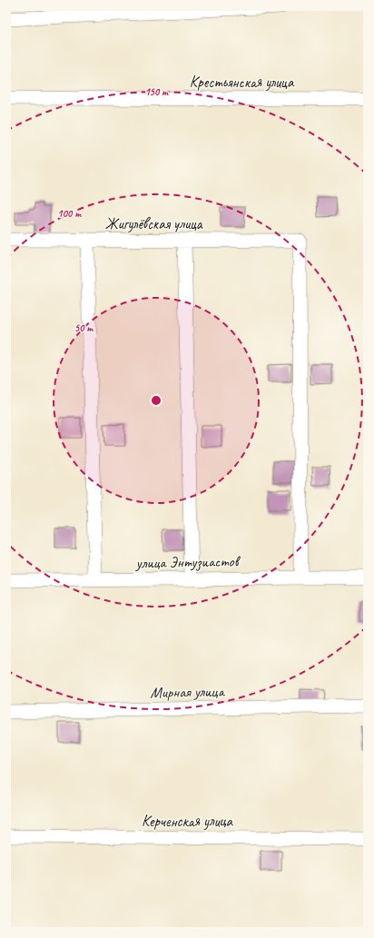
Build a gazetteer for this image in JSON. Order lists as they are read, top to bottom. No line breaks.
{"streets":{"street":["Крестьянская улица","Жигулёвская улица","улица Энтузиастов","Мирная улица","Керченская улица"]},"crossings":[["Жигулёвская улица","улица Энтузиастов"]],"rings":["150 m","100 m","50 m"]}
